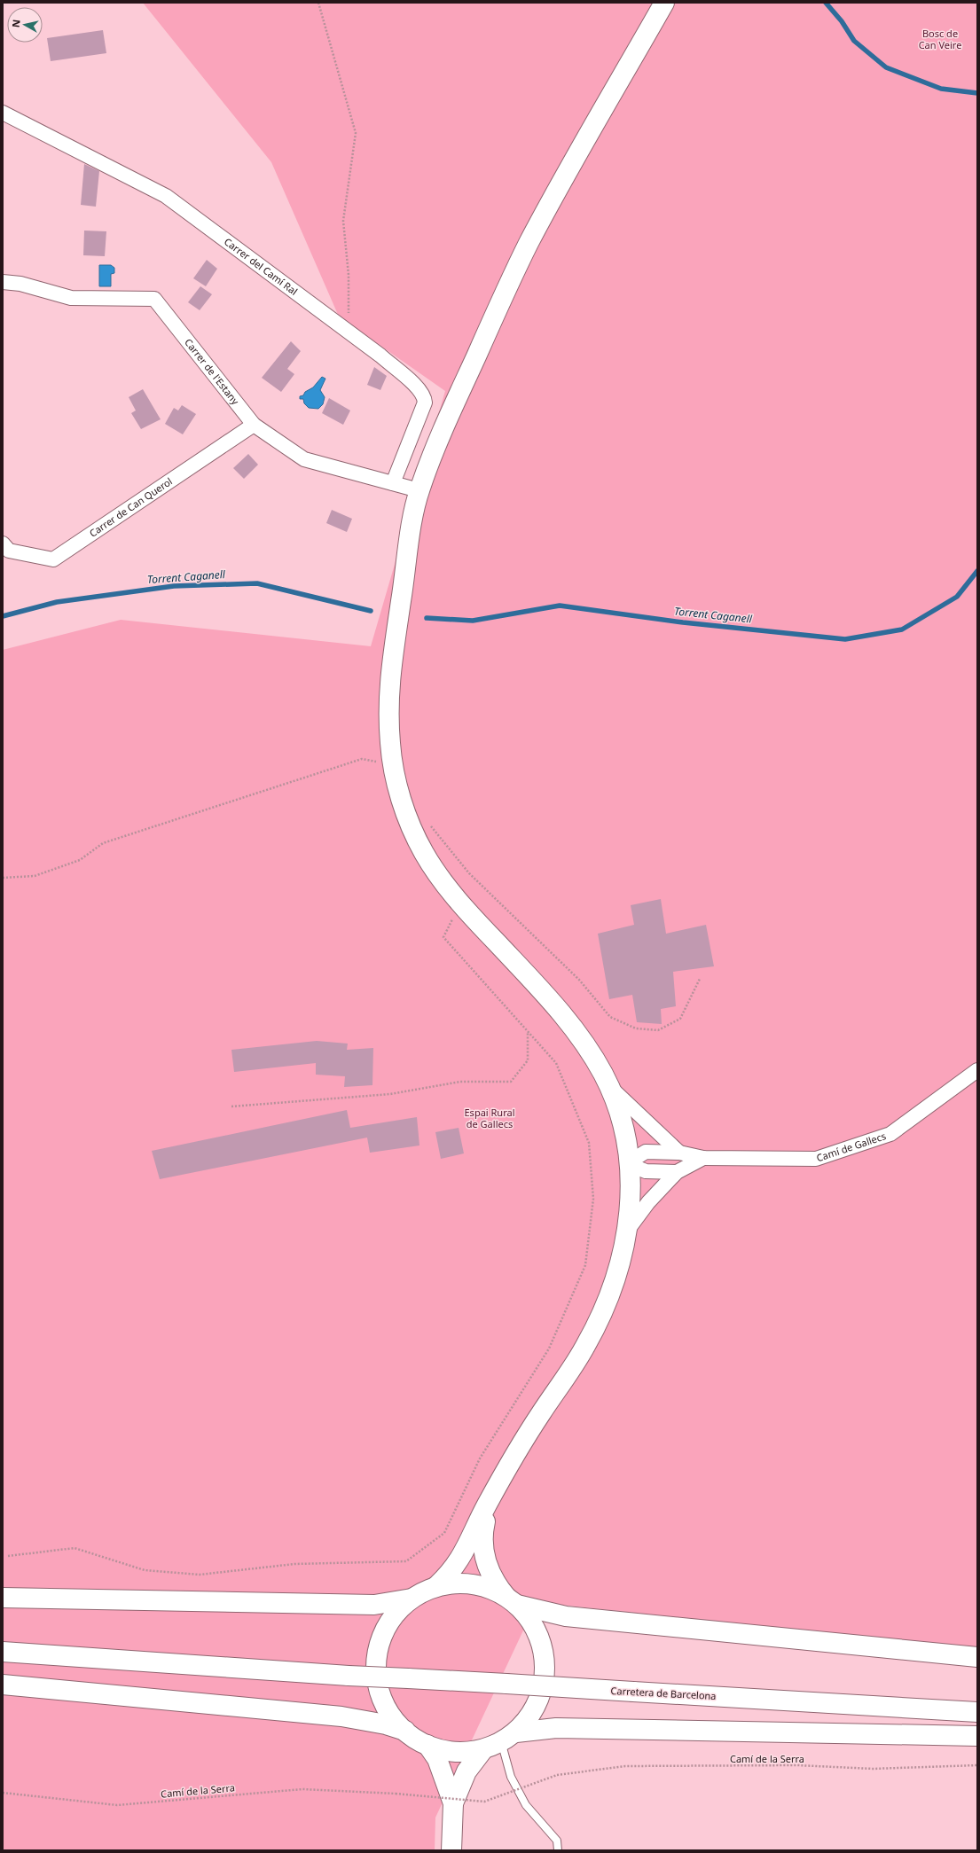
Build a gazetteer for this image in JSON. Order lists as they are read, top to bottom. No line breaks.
{"streets":{"main road":["Carretera de Barcelona"],"street":["Carrer del Camí Ral","Carrer de l'Estany","Carrer de Can Querol","Camí de Gallecs"],"path":["Camí de la Serra"]},"crossings":[["Carrer del Camí Ral","Carrer de l'Estany"],["Carrer de l'Estany","Carrer de Can Querol"]],"water":["Torrent Caganell"],"parks":["Bosc de Can Veire","Espai Rural de Gallecs"],"north":"left"}
